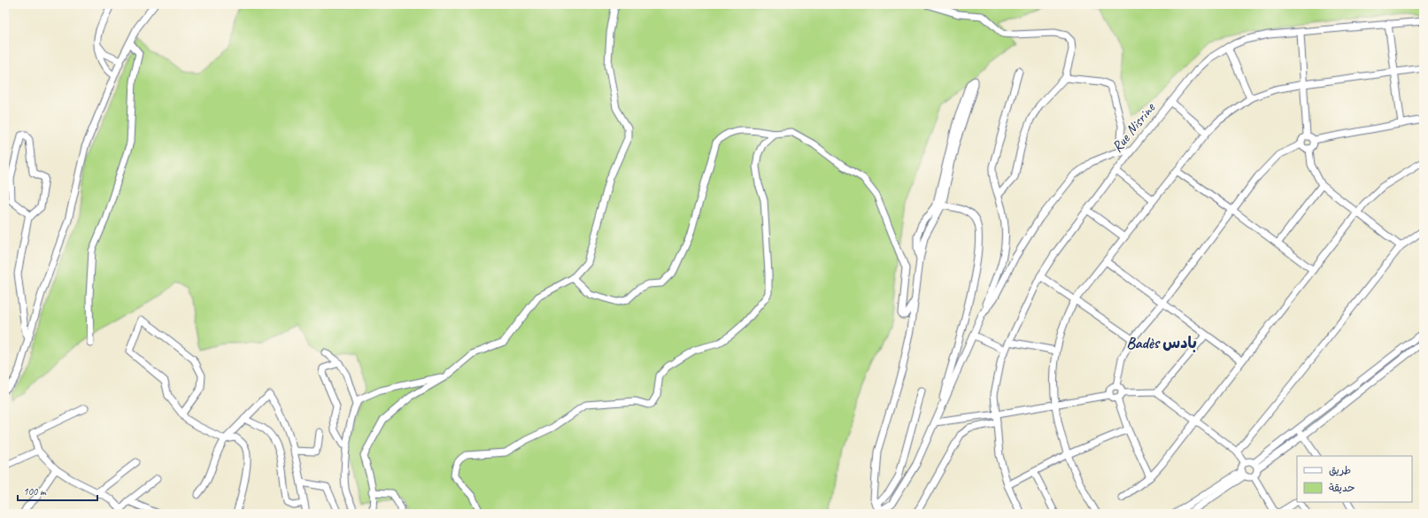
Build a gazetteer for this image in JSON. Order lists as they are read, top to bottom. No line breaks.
{"streets":{"street":["Rue Nisrine"]},"districts":["Badès بادس"],"legend":["طريق","حديقة"],"scale_bar":"100 m"}
